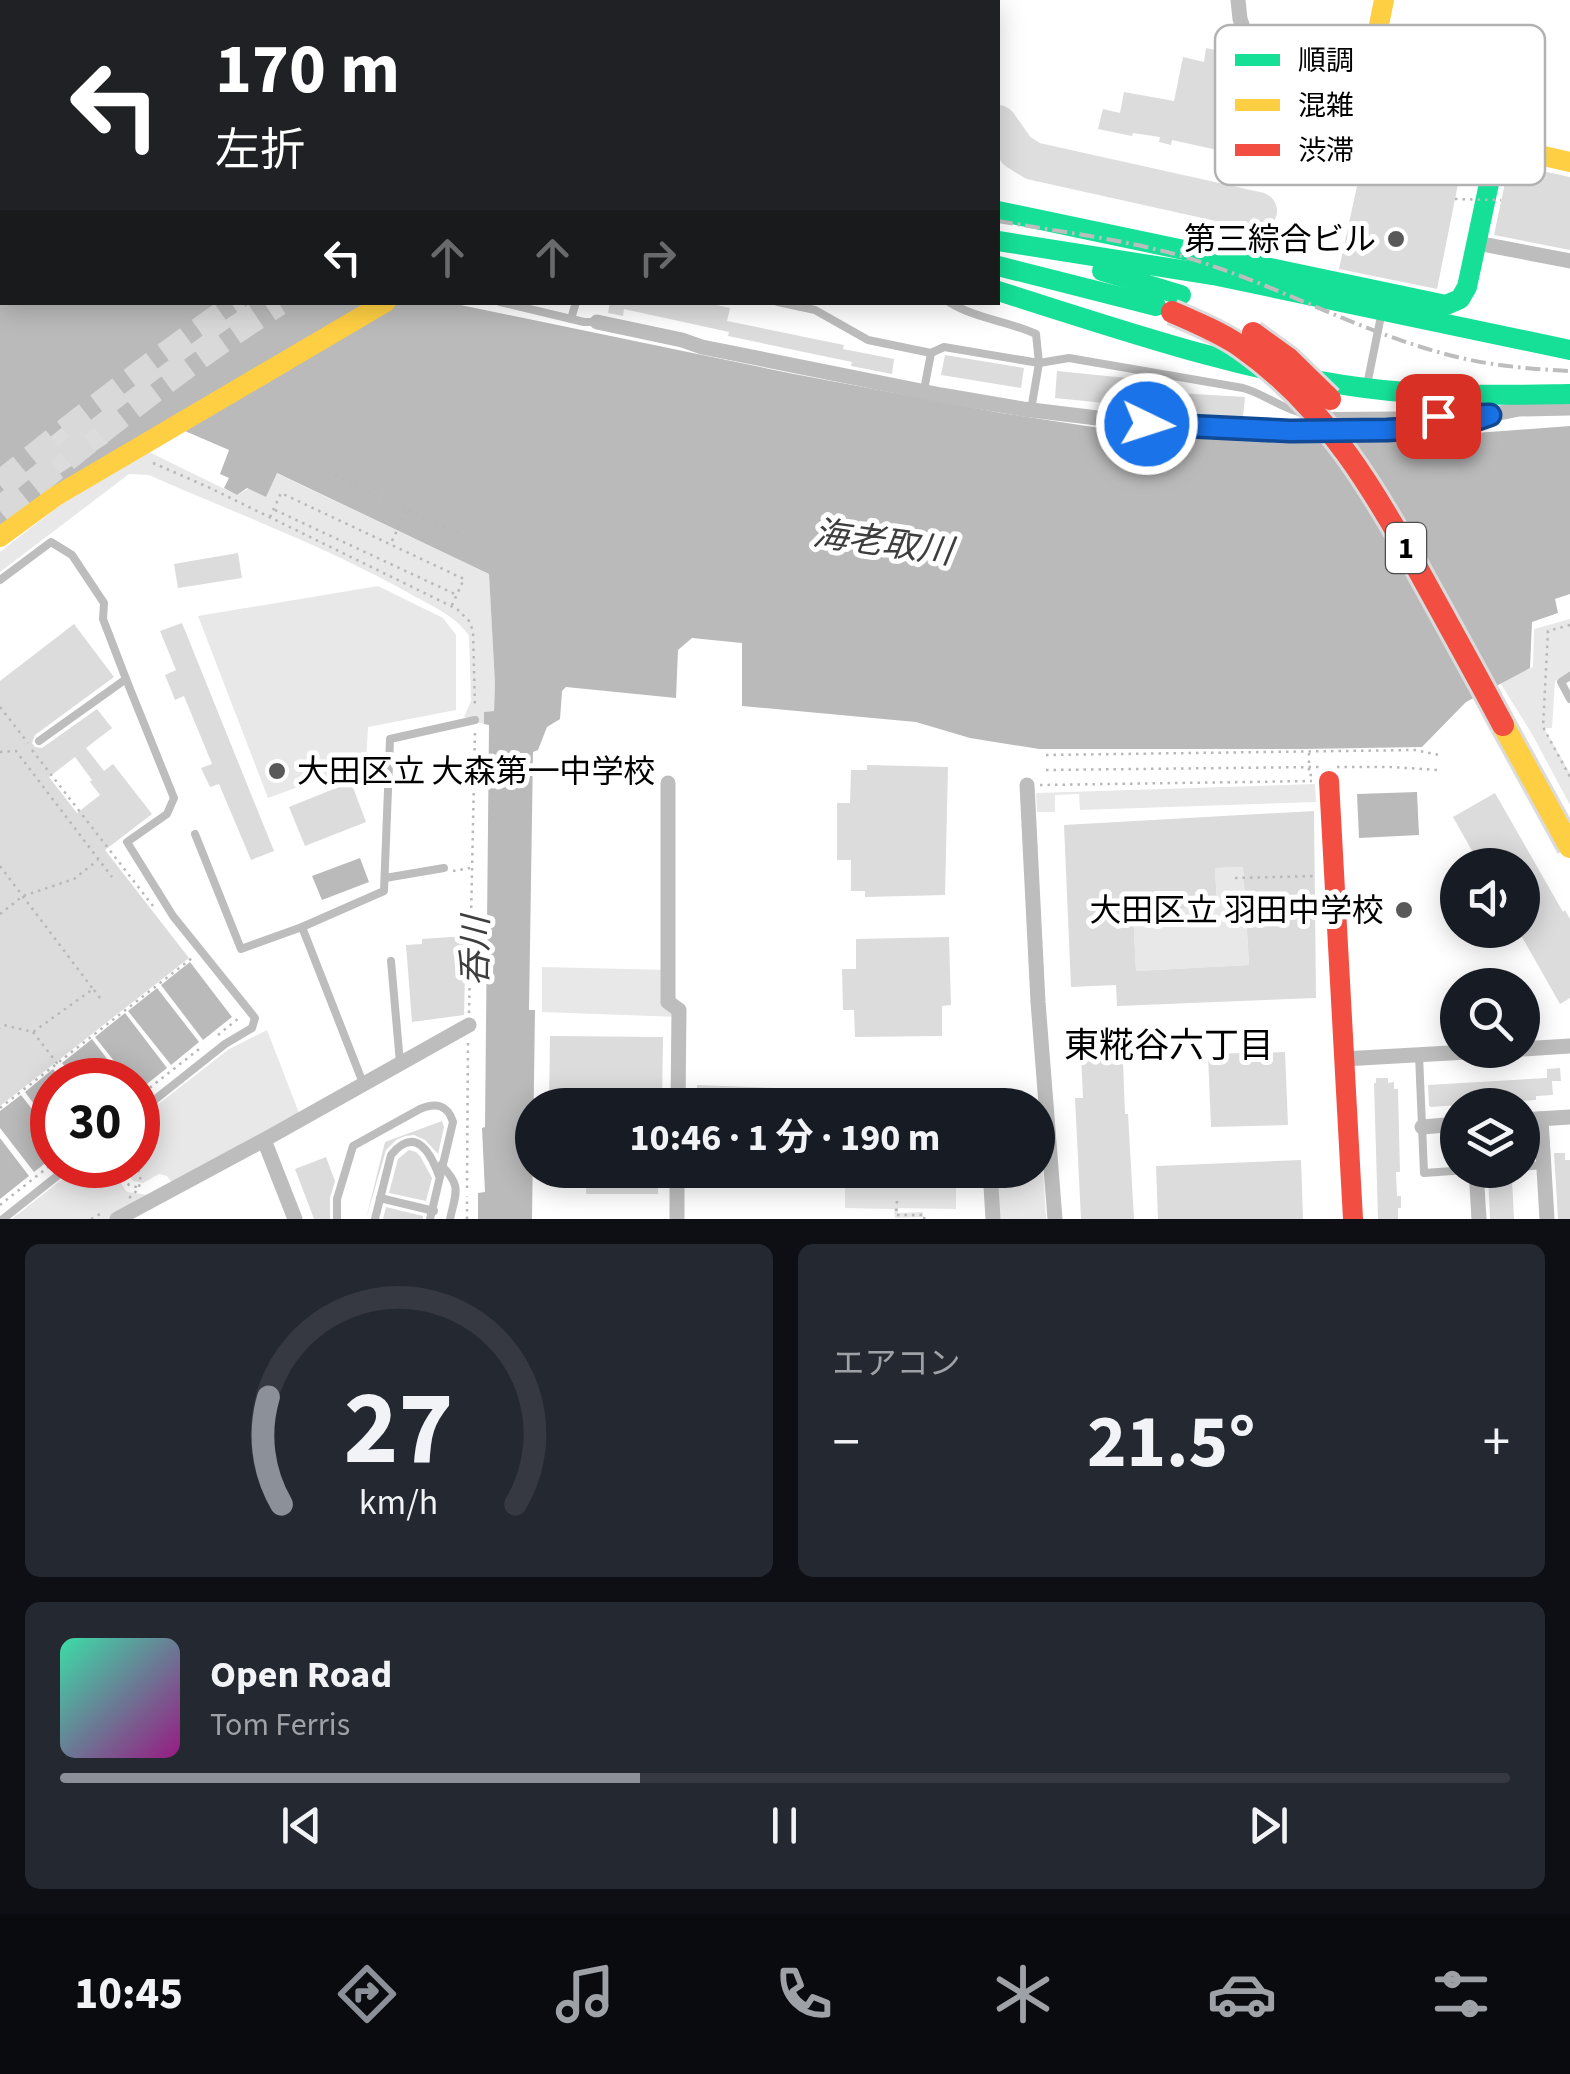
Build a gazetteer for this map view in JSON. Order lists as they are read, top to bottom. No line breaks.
{"streets":{"main road":["1"]},"districts":["東糀谷六丁目"],"water":["海老取川","呑川"],"places":["第三綜合ビル","大田区立 大森第一中学校","大田区立 羽田中学校"],"legend":["順調","混雑","渋滞"],"page":{"turn":["170 m","左折"],"limit":"30","trip":"10:46 · 1 分 · 190 m","tile":"エアコン","heat":["−","21.5°","+"],"song":["Open Road","Tom Ferris"],"tabs":"10:45","gauge":["27","km/h"]}}
